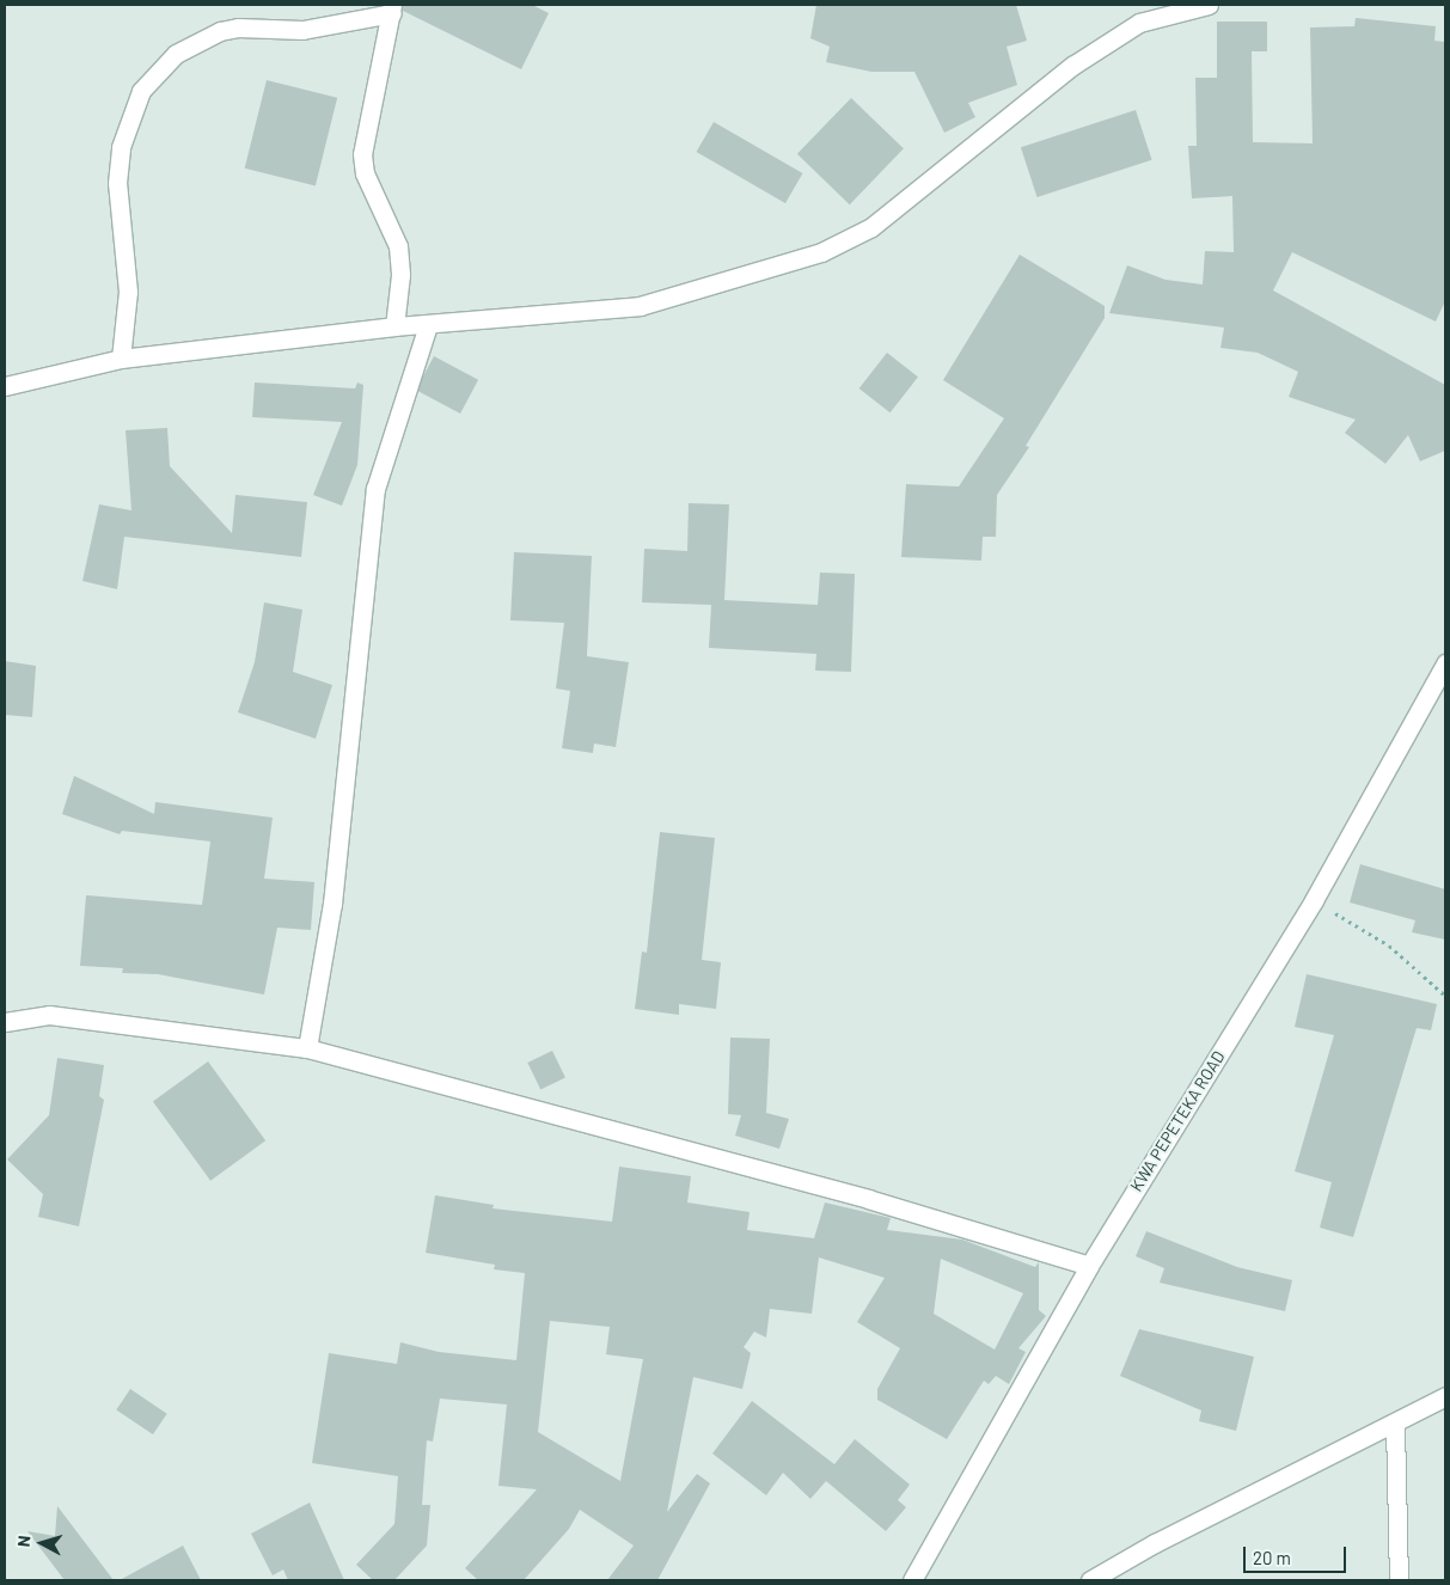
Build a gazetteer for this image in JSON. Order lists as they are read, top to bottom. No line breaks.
{"streets":{"street":["KWA PEPETEKA ROAD"]},"scale_bar":"20 m","north":"left"}
